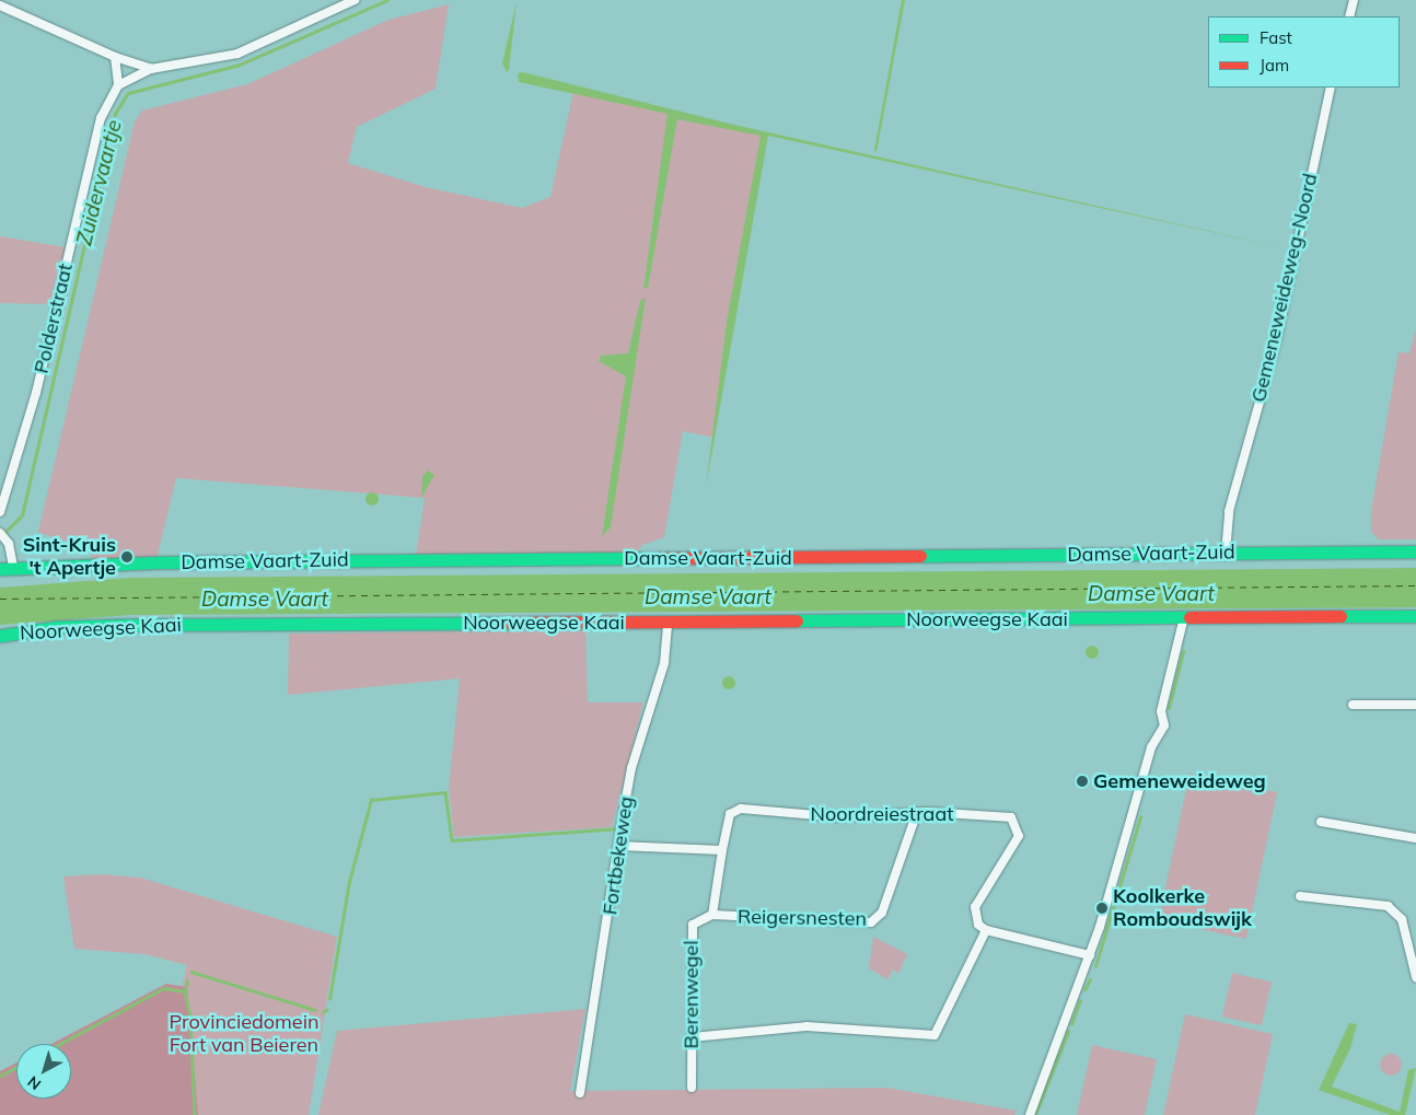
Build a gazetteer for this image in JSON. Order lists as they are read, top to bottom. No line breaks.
{"streets":{"street":["Gemeneweideweg-Noord","Polderstraat","Damse Vaart-Zuid","Noorweegse Kaai","Noordreiestraat","Fortbekeweg","Reigersnesten","Berenwegel"]},"crossings":[["Gemeneweideweg-Noord","Damse Vaart-Zuid"],["Noorweegse Kaai","Fortbekeweg"],["Noordreiestraat","Reigersnesten"],["Noordreiestraat","Berenwegel"],["Reigersnesten","Berenwegel"]],"water":["Zuidervaartje","Damse Vaart"],"parks":["Provinciedomein Fort van Beieren"],"places":["Sint-Kruis 't Apertje","Gemeneweideweg","Koolkerke Romboudswijk"],"legend":["Fast","Jam"],"north":"bottom left"}
